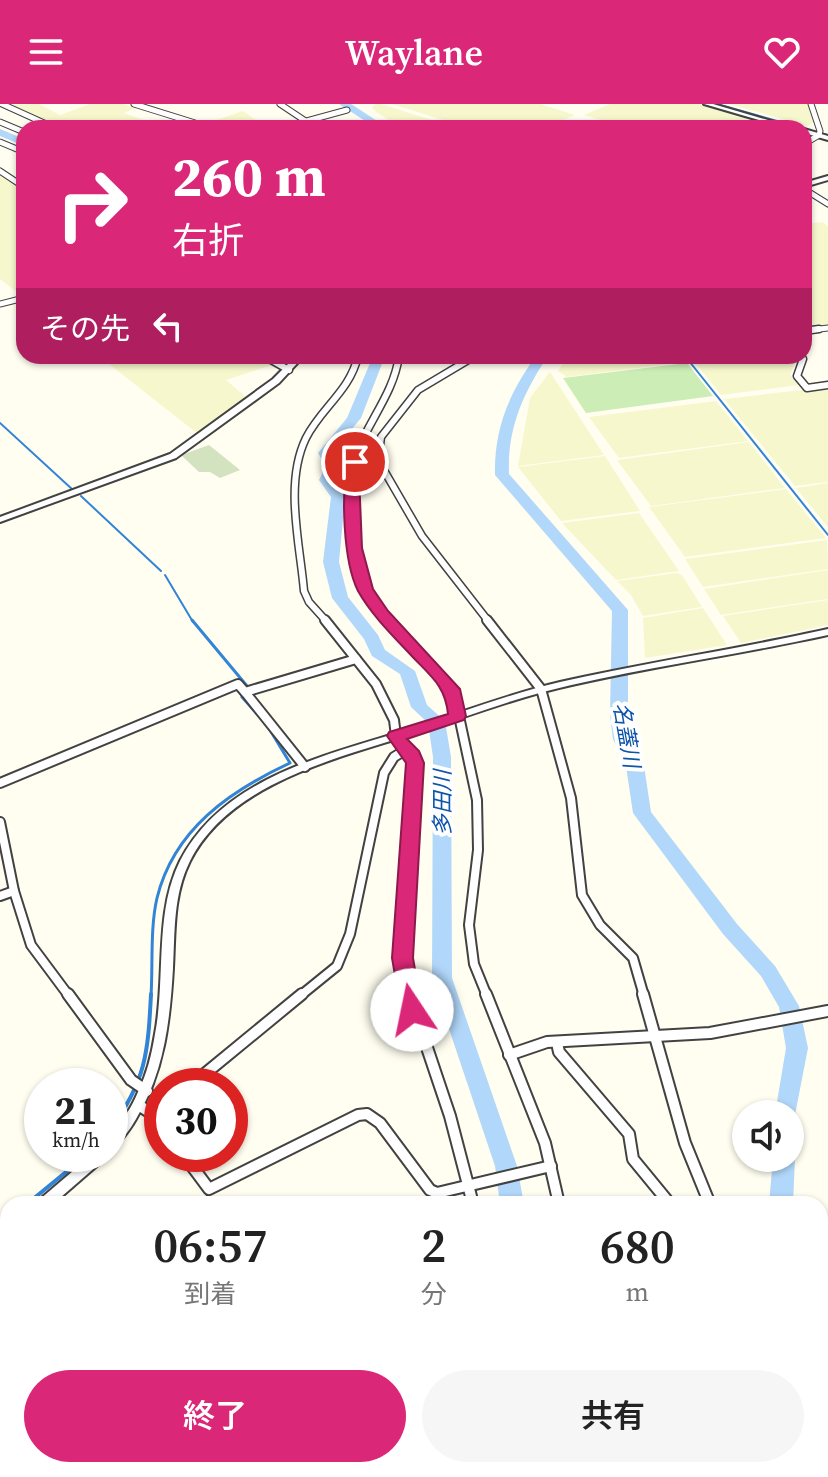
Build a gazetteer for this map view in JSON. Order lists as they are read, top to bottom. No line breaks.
{"water":["名蓋川","多田川"],"page":{"header":"Waylane","turn":["260 m","右折"],"then":"その先","speed":"21 km/h","limit":"30","eta":["06:57","到着","2","分","680","m"],"buttons":["終了","共有"]}}
